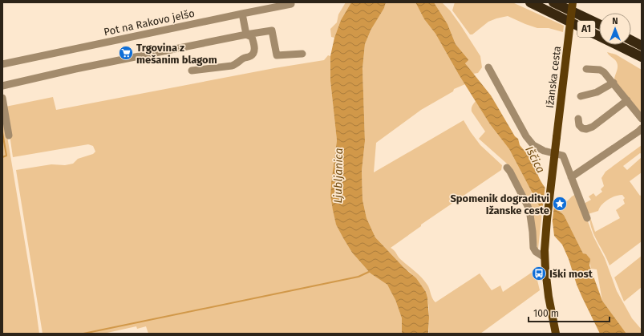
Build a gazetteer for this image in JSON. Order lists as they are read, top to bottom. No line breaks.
{"streets":{"highway":["A1"],"main road":["Ižanska cesta"],"street":["Pot na Rakovo jelšo"]},"water":["Iščica","Ljubljanica"],"places":{"supermarket":["Trgovina z mešanim blagom"],"place":["Spomenik dograditvi Ižanske ceste"],"bus stop":["Iški most"]},"scale_bar":"100 m","north":"top"}
